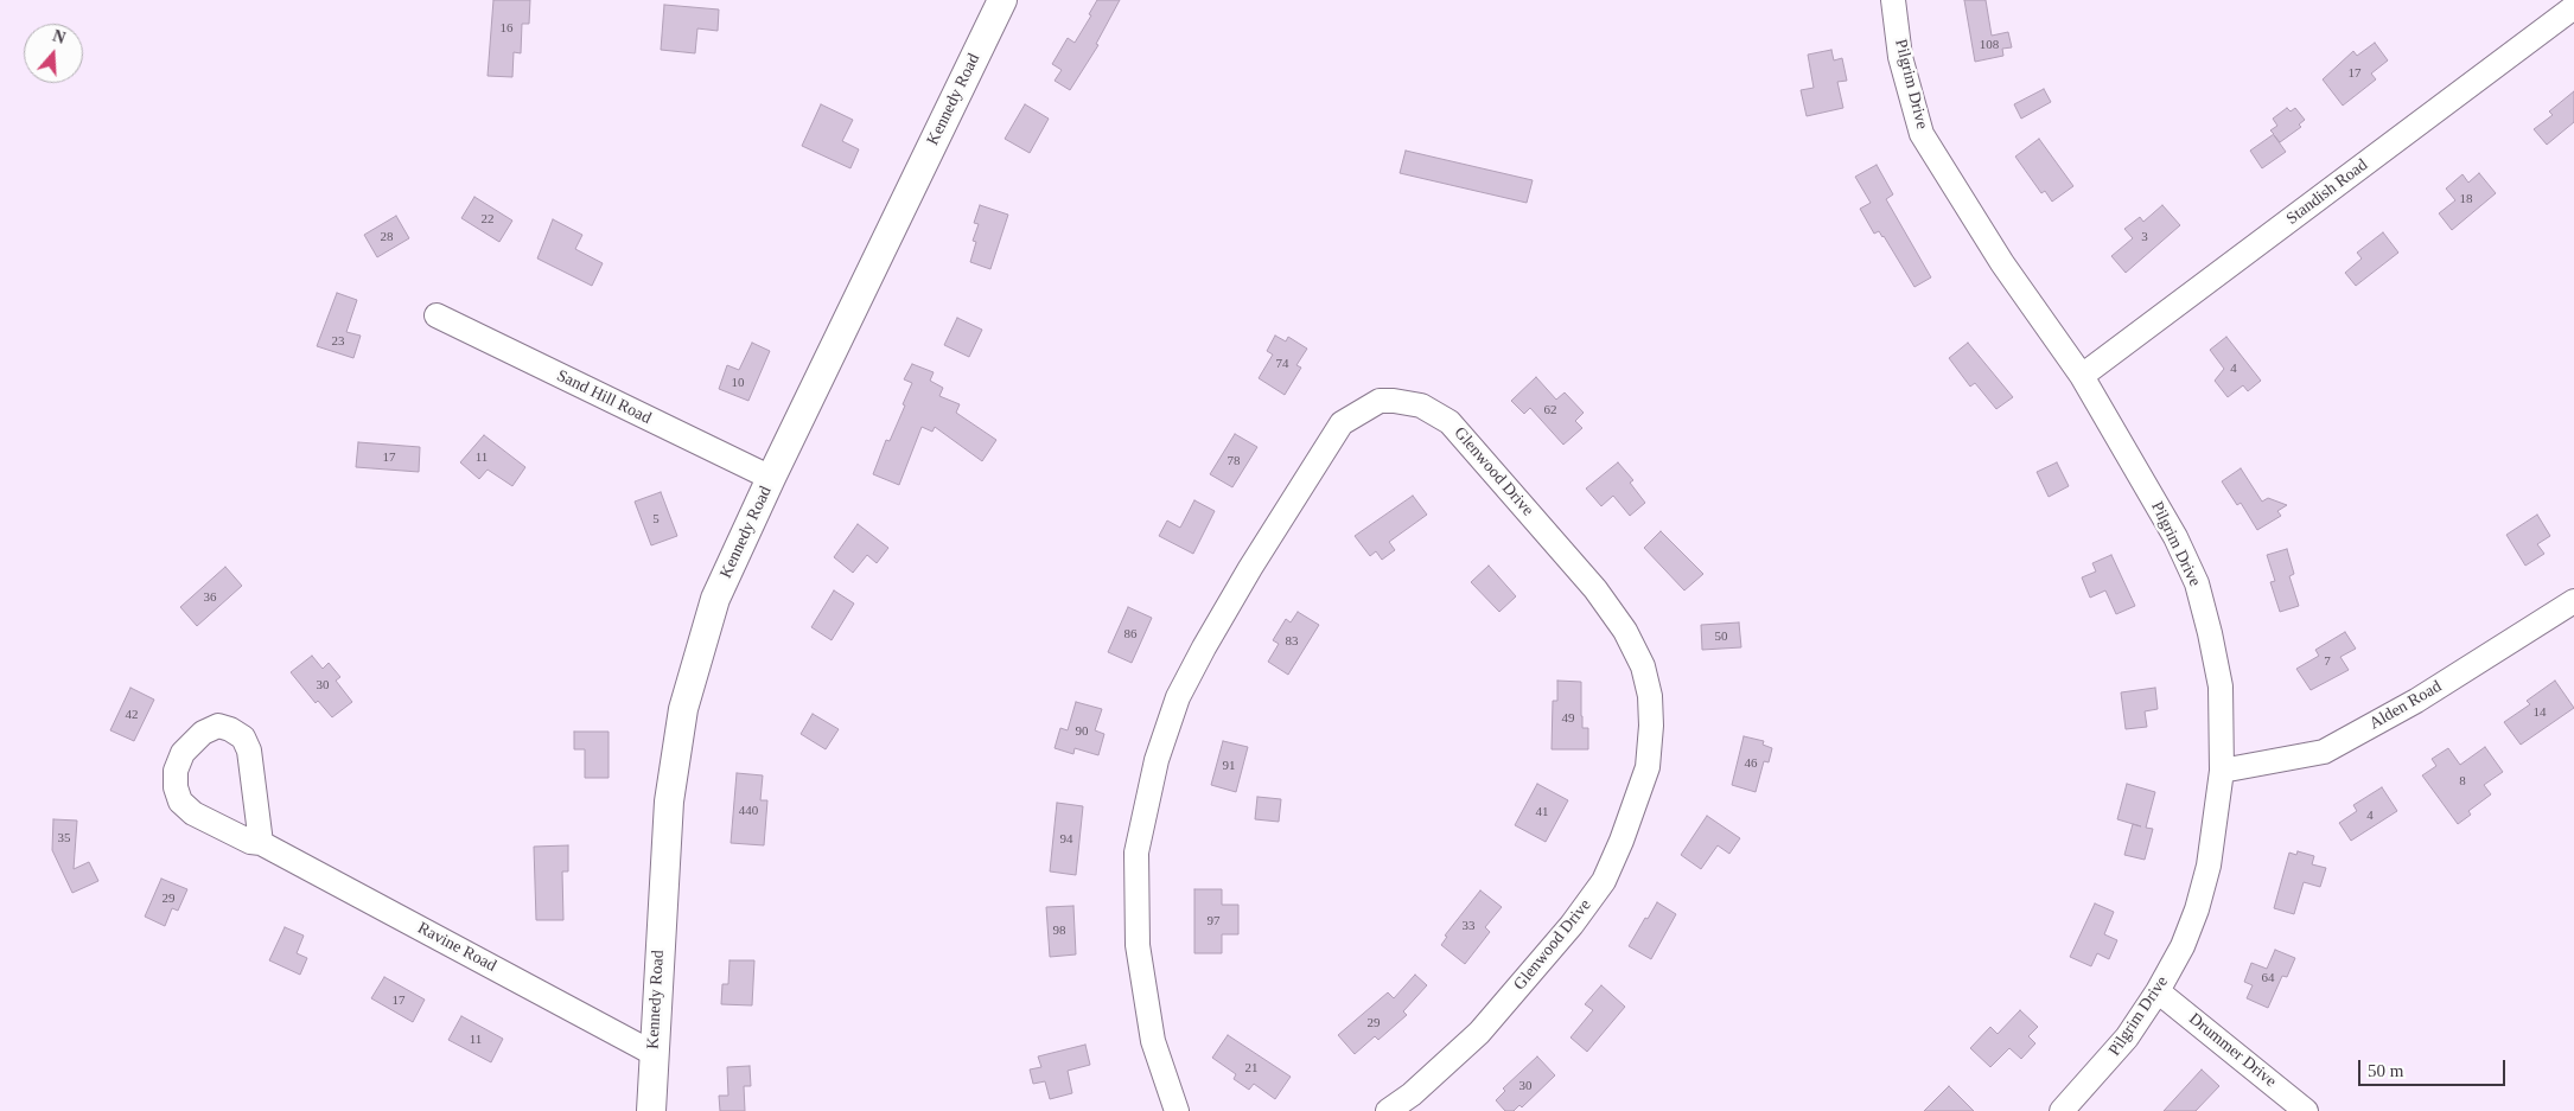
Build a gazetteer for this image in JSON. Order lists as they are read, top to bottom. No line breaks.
{"streets":{"street":["Pilgrim Drive","Kennedy Road","Standish Road","Sand Hill Road","Glenwood Drive","Alden Road","Ravine Road","Drummer Drive"]},"crossings":[["Pilgrim Drive","Standish Road"],["Pilgrim Drive","Alden Road"],["Pilgrim Drive","Drummer Drive"],["Kennedy Road","Sand Hill Road"],["Kennedy Road","Ravine Road"]],"house_numbers":["16","108","17","18","22","28","3","23","74","4","10","62","17","11","78","5","36","86","50","83","7","30","14","42","49","90","46","91","8","440","41","4","35","94","29","97","33","98","64","17","29","11","21","30"],"scale_bar":"50 m","north":"top"}
